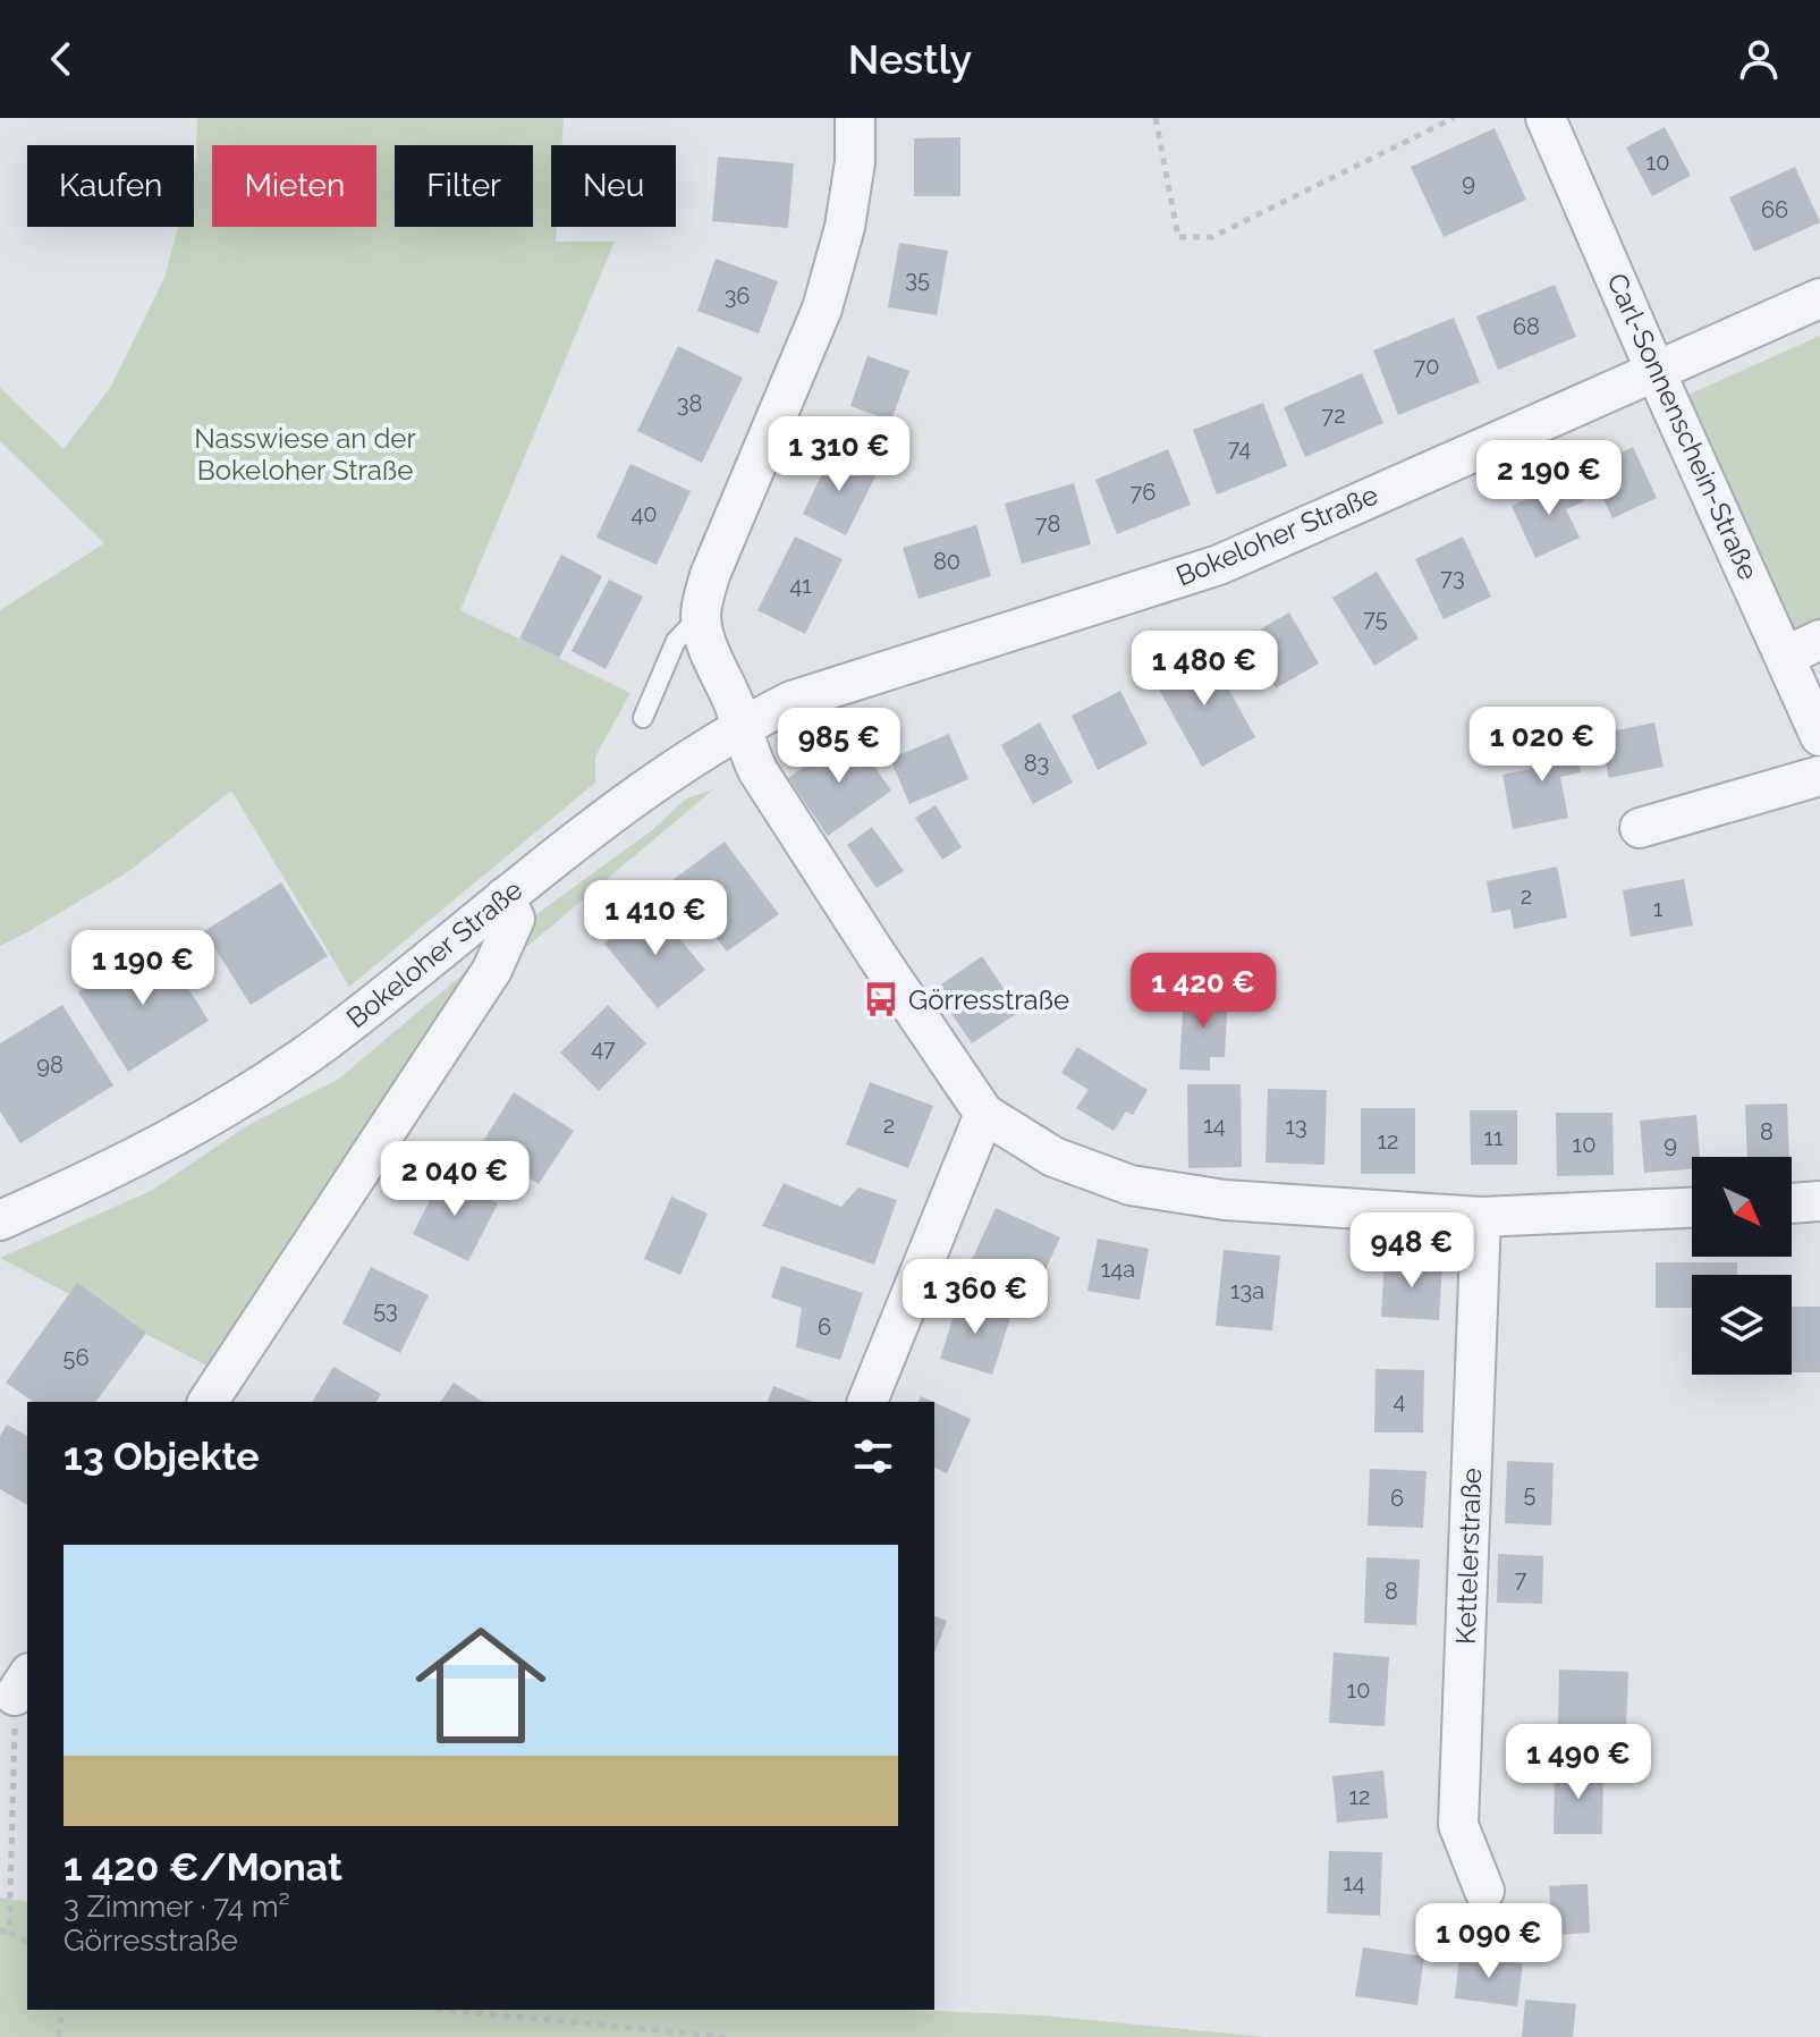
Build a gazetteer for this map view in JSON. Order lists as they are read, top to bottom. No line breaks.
{"streets":{"street":["Carl-Sonnenschein-Straße","Bokeloher Straße","Kettelerstraße"]},"crossings":[["Carl-Sonnenschein-Straße","Bokeloher Straße"]],"parks":["Nasswiese an der Bokeloher Straße"],"places":{"bus stop":["Görresstraße"]},"house_numbers":["10","9","66","35","36","68","70","38","72","74","76","40","78","80","73","41","75","83","2","1","47","98","2","14","13","8","11","12","10","9","14a","13a","53","6","56","4","5","6","7","8","10","12","14"],"north":"bottom right","page":{"header":"Nestly","chip":["Kaufen","Mieten","Filter","Neu"],"price":["1 310 €","2 190 €","1 480 €","1 020 €","985 €","1 410 €","1 190 €","1 420 €","2 040 €","948 €","1 360 €","1 490 €","1 090 €"],"heading":"13 Objekte","list":[{"name":"1 420 €/Monat","note":"3 Zimmer · 74 m² · Görresstraße"}]}}
